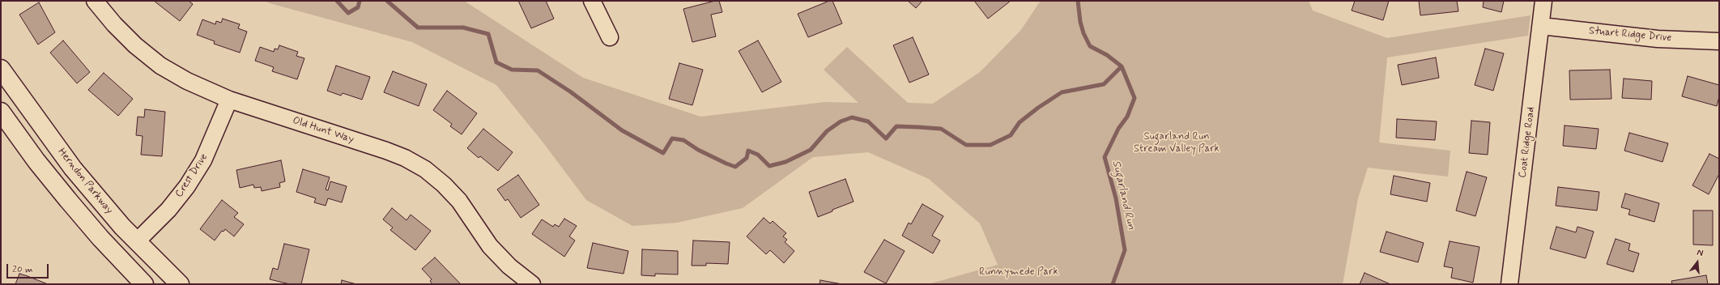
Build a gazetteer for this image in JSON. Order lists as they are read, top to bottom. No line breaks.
{"streets":{"main road":["Herndon Parkway"],"street":["Stuart Ridge Drive","Old Hunt Way","Coat Ridge Road","Crest Drive"]},"crossings":[["Stuart Ridge Drive","Coat Ridge Road"],["Old Hunt Way","Crest Drive"],["Crest Drive","Herndon Parkway"]],"water":["Sugarland Run"],"parks":["Sugarland Run Stream Valley Park","Runnymede Park"],"scale_bar":"20 m","north":"top"}
